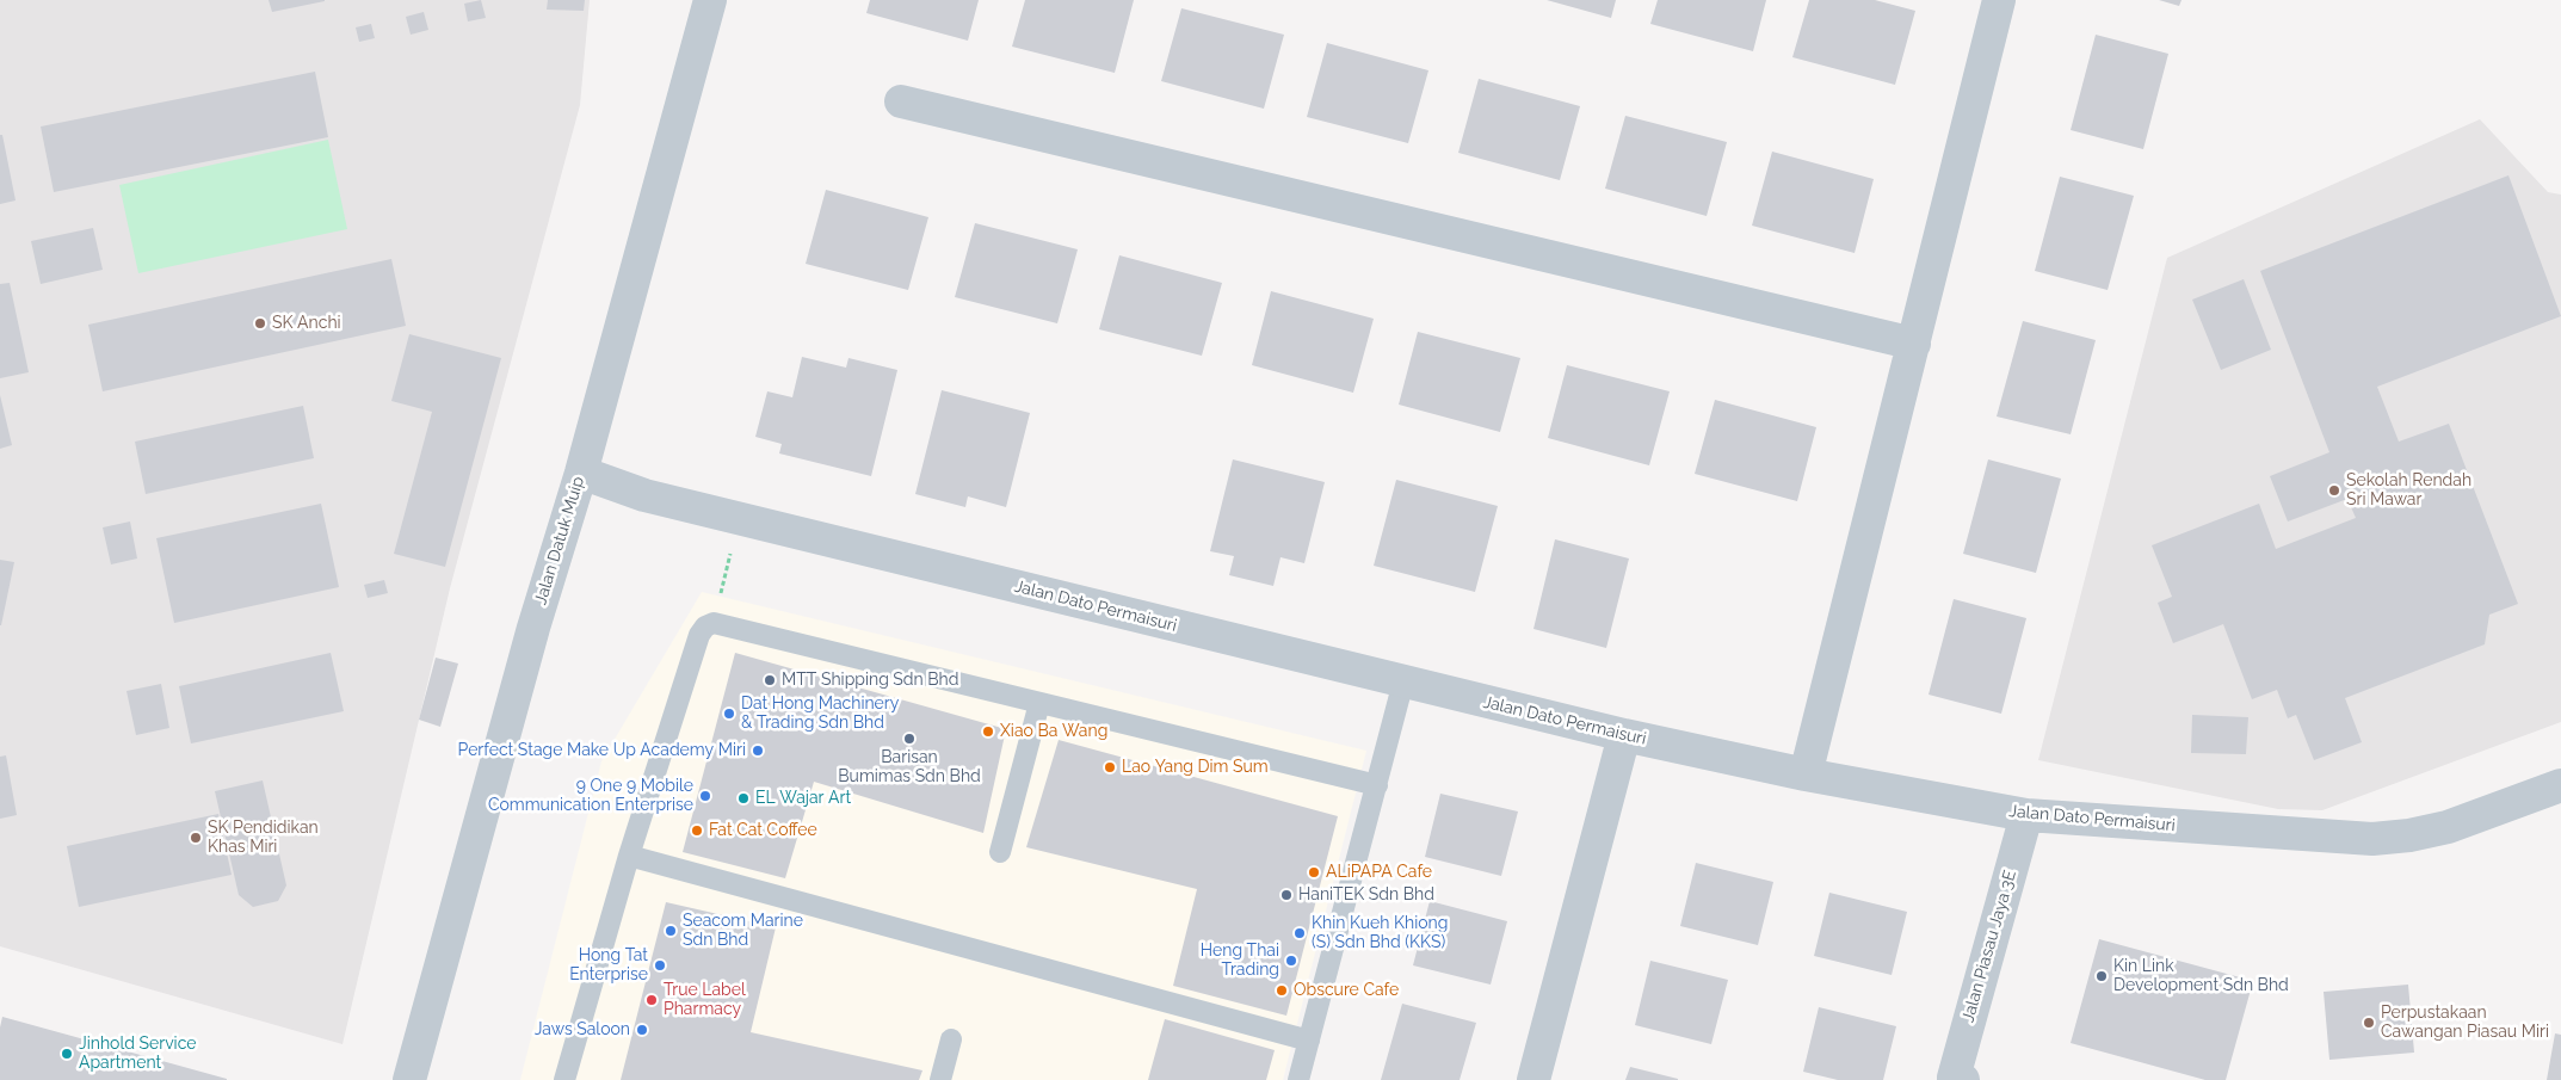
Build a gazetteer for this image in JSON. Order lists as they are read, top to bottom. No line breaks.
{"streets":{"street":["Jalan Datuk Muip","Jalan Dato Permaisuri","Jalan Piasau Jaya 3E"]},"crossings":[["Jalan Datuk Muip","Jalan Dato Permaisuri"],["Jalan Dato Permaisuri","Jalan Piasau Jaya 3E"]],"places":["SK Anchi","Sekolah Rendah Sri Mawar","MTT Shipping Sdn Bhd","Dat Hong Machinery & Trading Sdn Bhd","Xiao Ba Wang","Barisan Bumimas Sdn Bhd","Perfect Stage Make Up Academy Miri","Lao Yang Dim Sum","9 One 9 Mobile Communication Enterprise","EL Wajar Art","Fat Cat Coffee","SK Pendidikan Khas Miri","ALiPAPA Cafe","HaniTEK Sdn Bhd","Seacom Marine Sdn Bhd","Khin Kueh Khiong (S) Sdn Bhd (KKS)","Heng Thai Trading","Hong Tat Enterprise","Kin Link Development Sdn Bhd","Obscure Cafe","True Label Pharmacy","Perpustakaan Cawangan Piasau Miri","Jaws Saloon","Jinhold Service Apartment"]}
